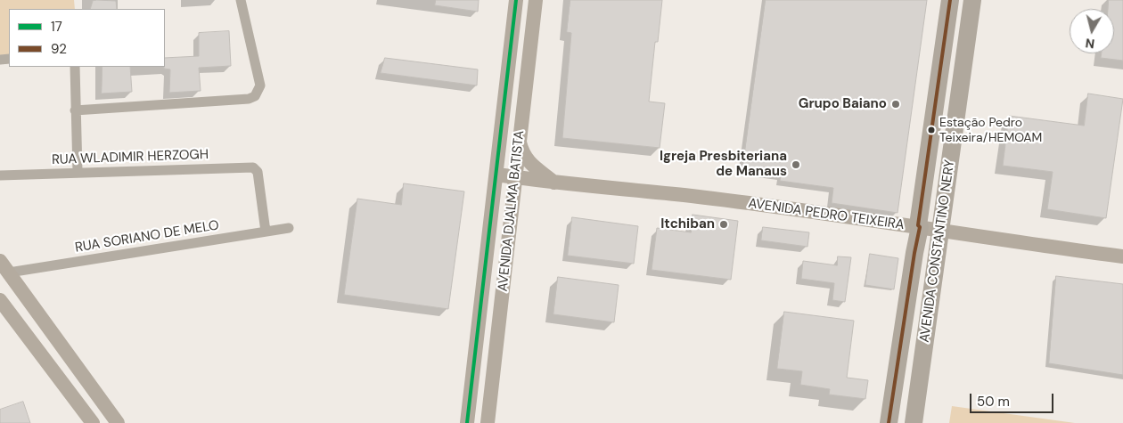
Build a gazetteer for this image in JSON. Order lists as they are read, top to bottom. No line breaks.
{"streets":{"highway":["AVENIDA CONSTANTINO NERY"],"main road":["AVENIDA DJALMA BATISTA","AVENIDA PEDRO TEIXEIRA"],"street":["RUA WLADIMIR HERZOGH","RUA SORIANO DE MELO"]},"crossings":[["RUA WLADIMIR HERZOGH","RUA SORIANO DE MELO"],["AVENIDA DJALMA BATISTA","AVENIDA PEDRO TEIXEIRA"],["AVENIDA PEDRO TEIXEIRA","AVENIDA CONSTANTINO NERY"]],"places":["Grupo Baiano","Estação Pedro Teixeira/HEMOAM","Igreja Presbiteriana de Manaus","Itchiban"],"lines":["transit line 17","transit line 92"],"legend":["17","92"],"scale_bar":"50 m","north":"bottom"}
